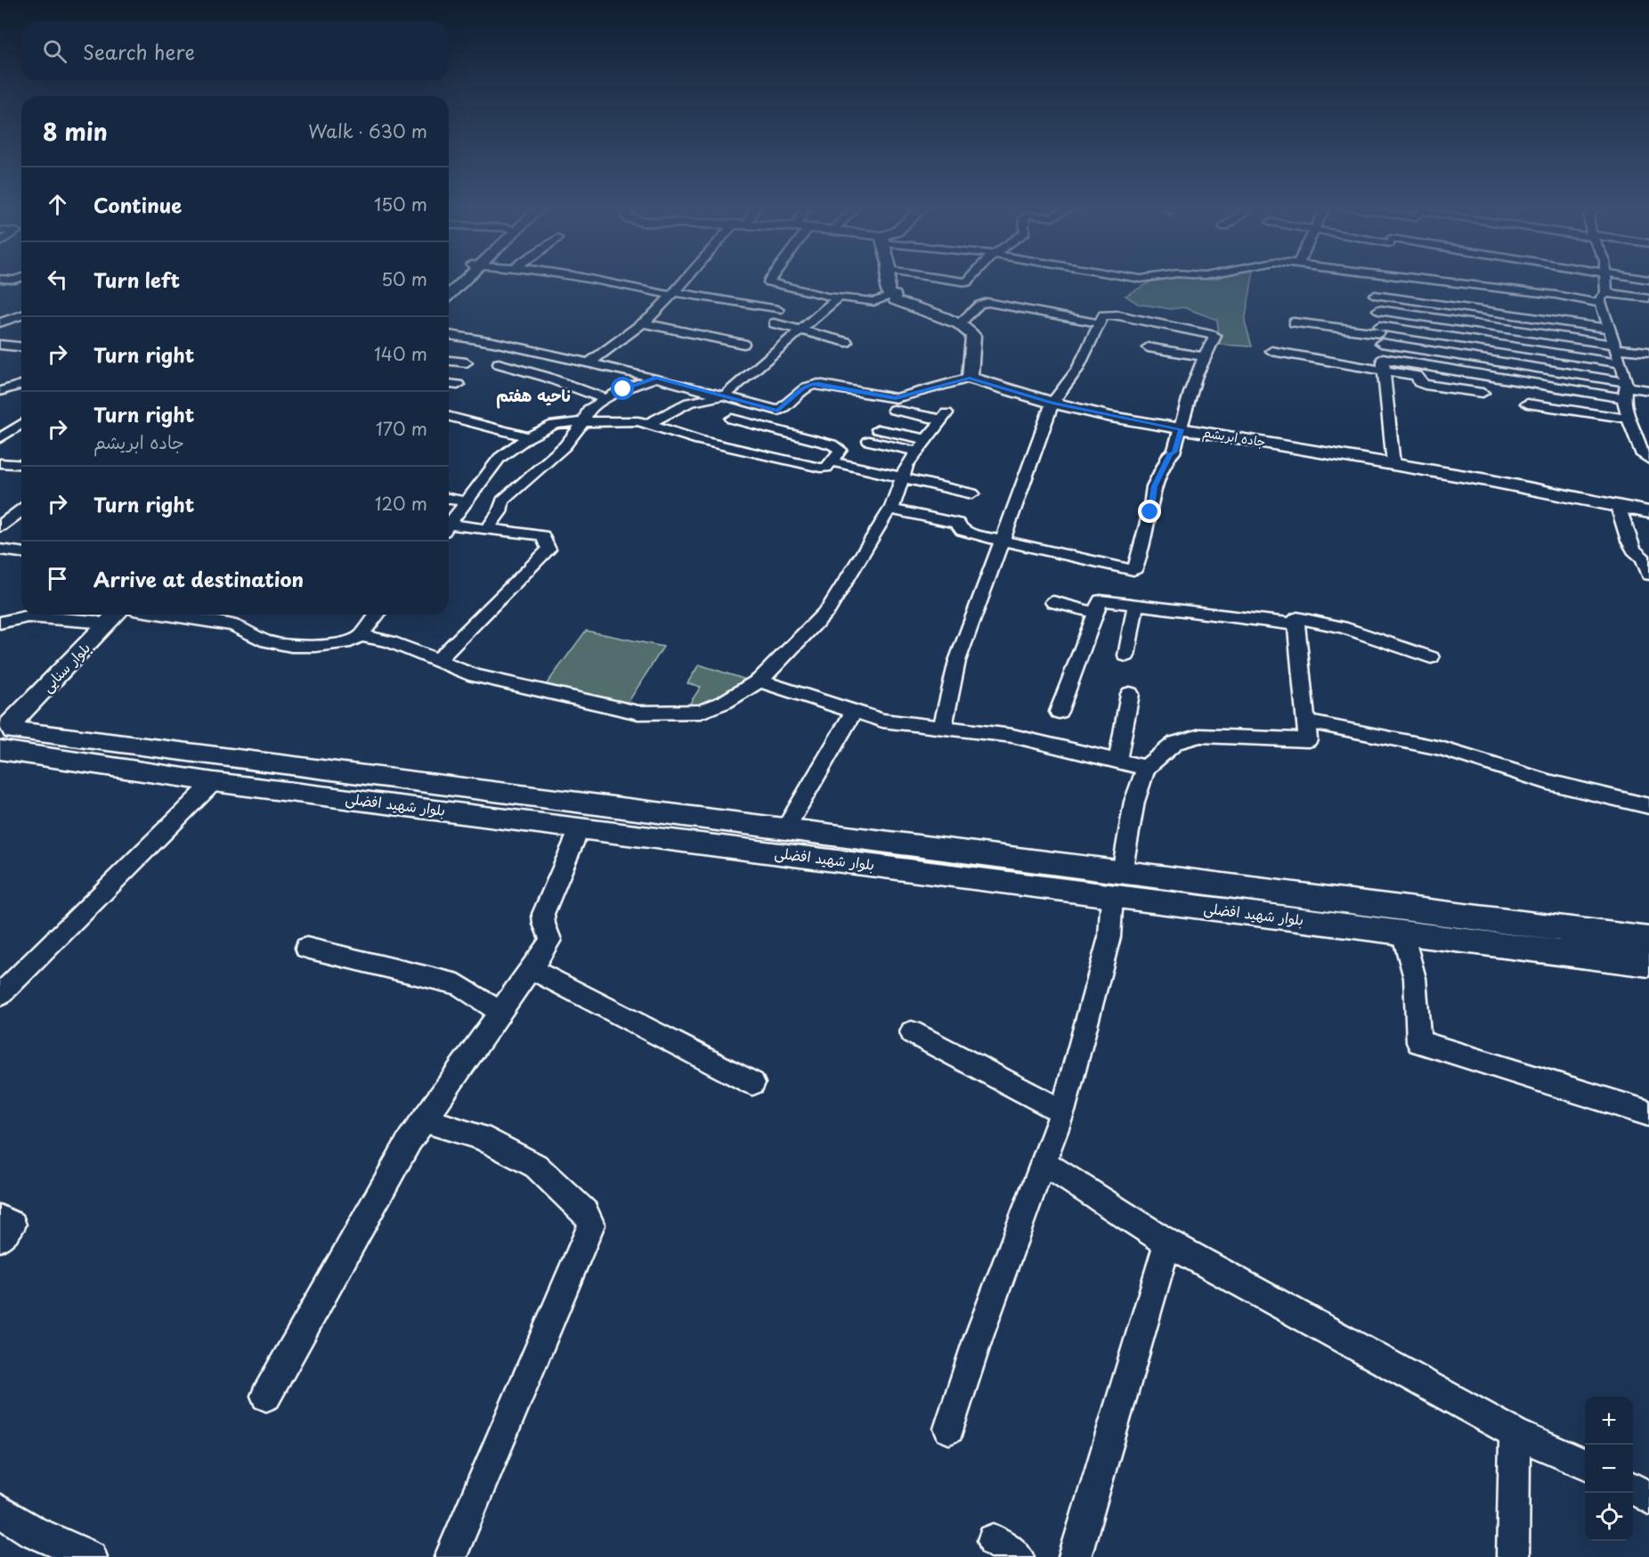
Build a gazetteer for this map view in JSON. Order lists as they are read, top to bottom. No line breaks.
{"streets":{"main road":["جاده ابریشم","بلوار سنایی","بلوار شهید افضلی"]},"crossings":[["بلوار سنایی","بلوار شهید افضلی"]],"districts":["ناحیه هفتم"],"page":{"search":"Search here","heading":["8 min","Walk · 630 m"],"list":[["Continue","150 m"],["Turn left","50 m"],["Turn right","140 m"],["Turn right","جاده ابریشم","170 m"],["Turn right","120 m"],"Arrive at destination"],"map_buttons":["+","−"]}}
